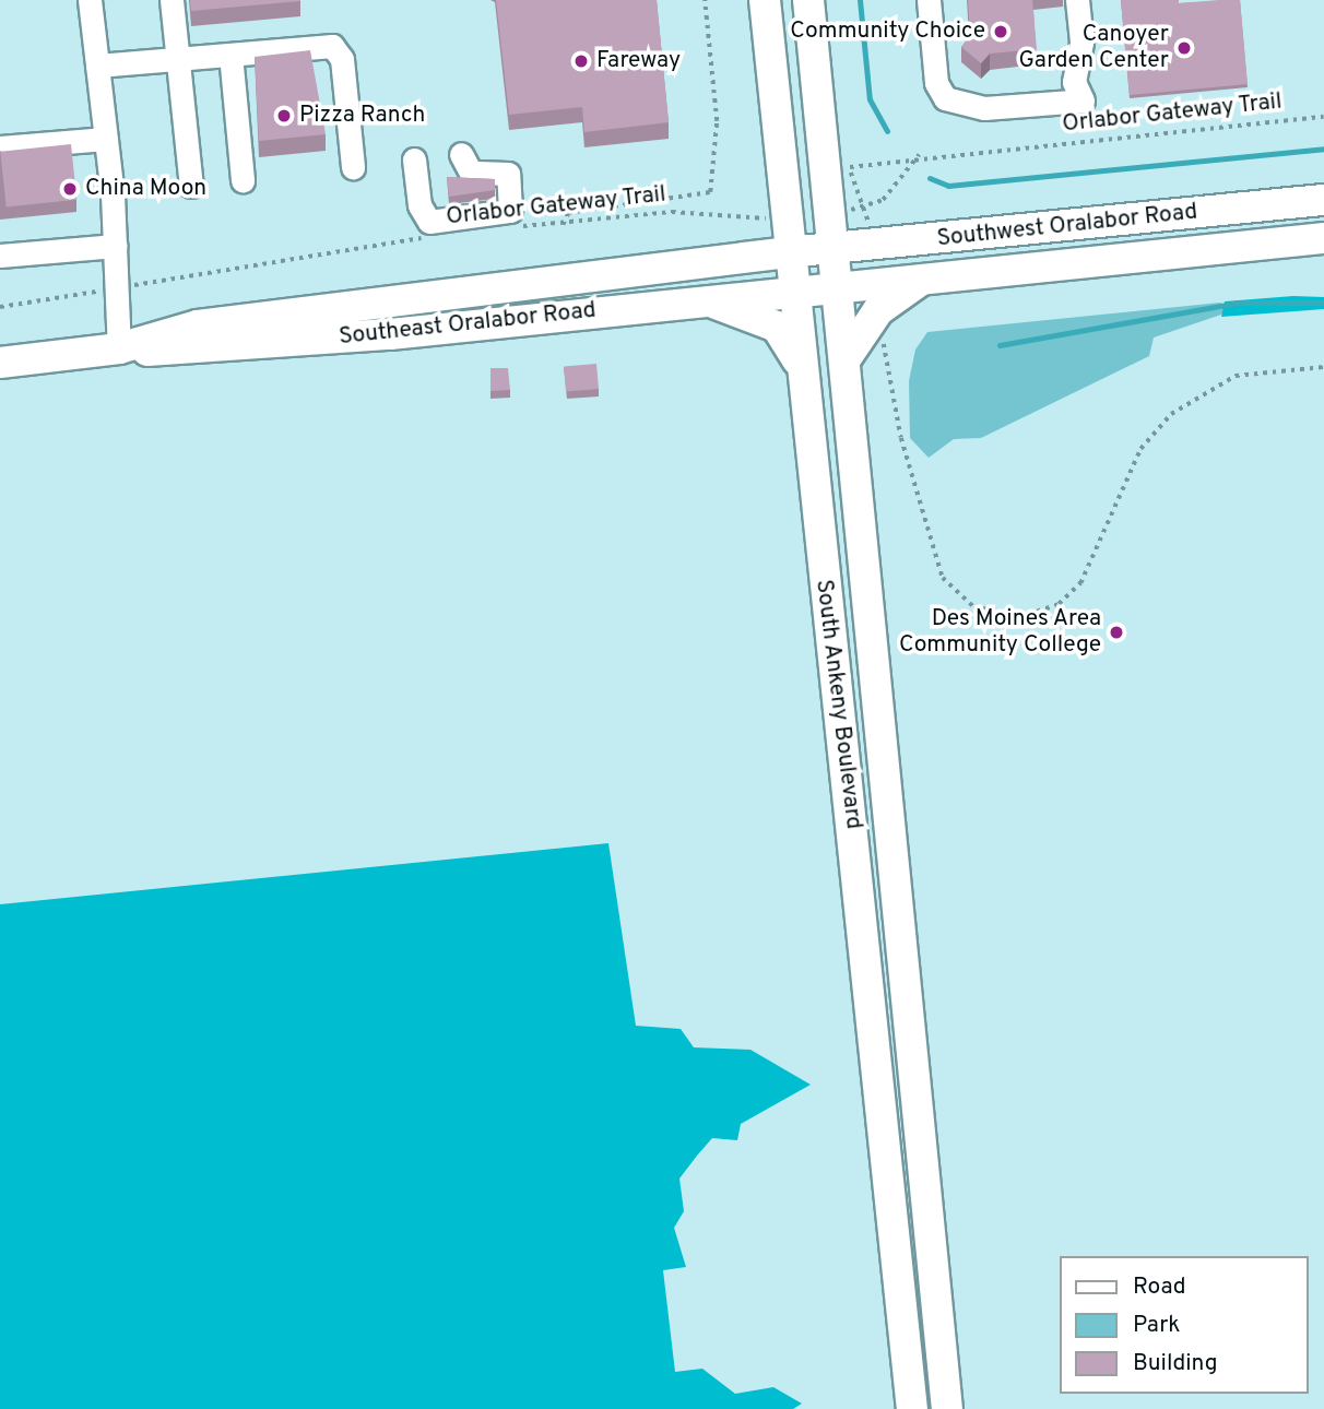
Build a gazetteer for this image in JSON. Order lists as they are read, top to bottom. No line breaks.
{"streets":{"main road":["Southwest Oralabor Road","Southeast Oralabor Road","South Ankeny Boulevard"],"path":["Orlabor Gateway Trail"]},"crossings":[["Orlabor Gateway Trail","South Ankeny Boulevard"],["Southwest Oralabor Road","Southeast Oralabor Road"],["Southwest Oralabor Road","South Ankeny Boulevard"],["Southeast Oralabor Road","South Ankeny Boulevard"]],"places":["Community Choice","Canoyer Garden Center","Fareway","Pizza Ranch","China Moon","Des Moines Area Community College"],"legend":["Road","Park","Building"]}
